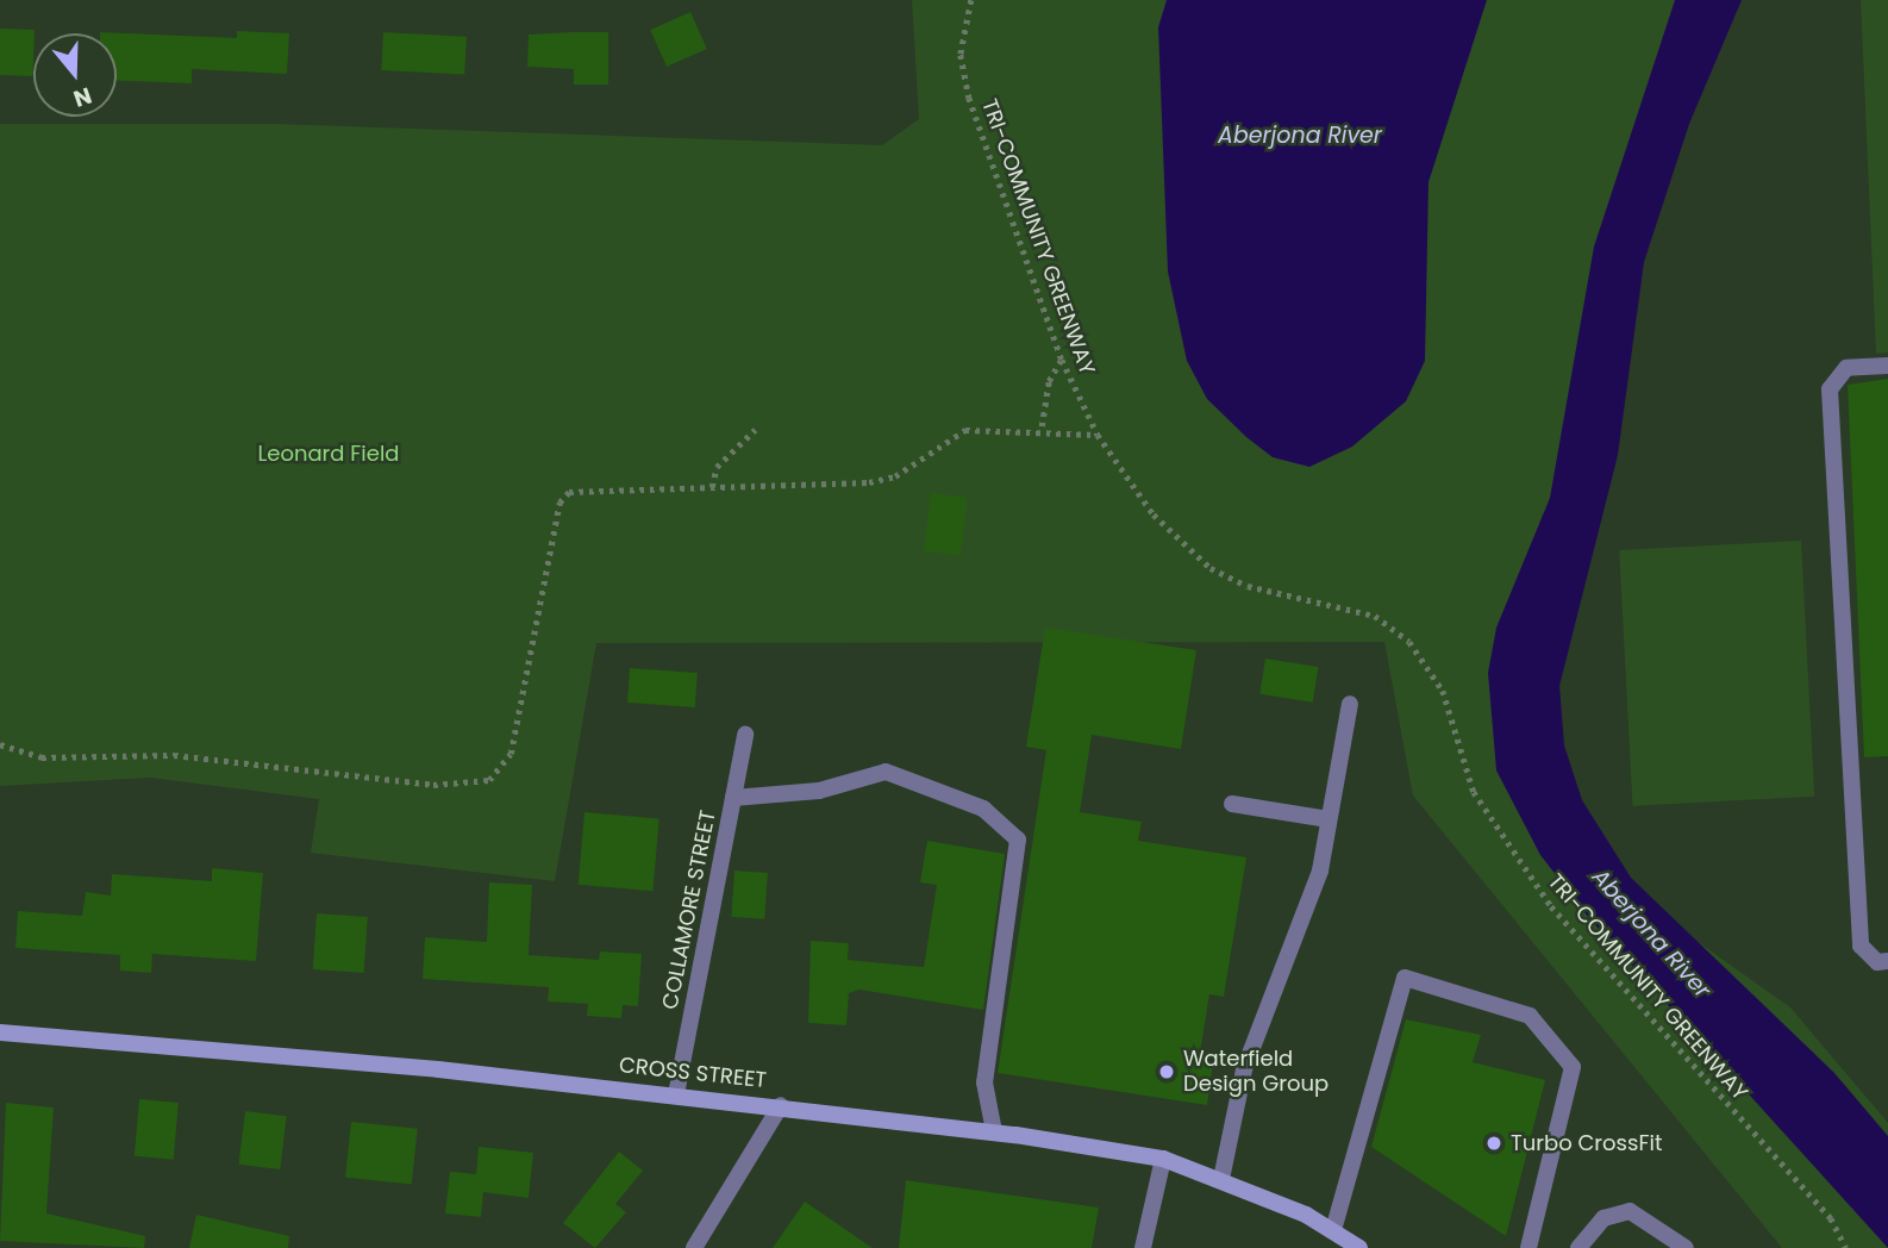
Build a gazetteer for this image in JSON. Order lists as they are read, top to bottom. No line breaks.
{"streets":{"street":["COLLAMORE STREET","CROSS STREET"],"path":["TRI-COMMUNITY GREENWAY"]},"crossings":[["COLLAMORE STREET","CROSS STREET"]],"water":["Aberjona River"],"parks":["Leonard Field"],"places":["Waterfield Design Group","Turbo CrossFit"],"north":"bottom"}
